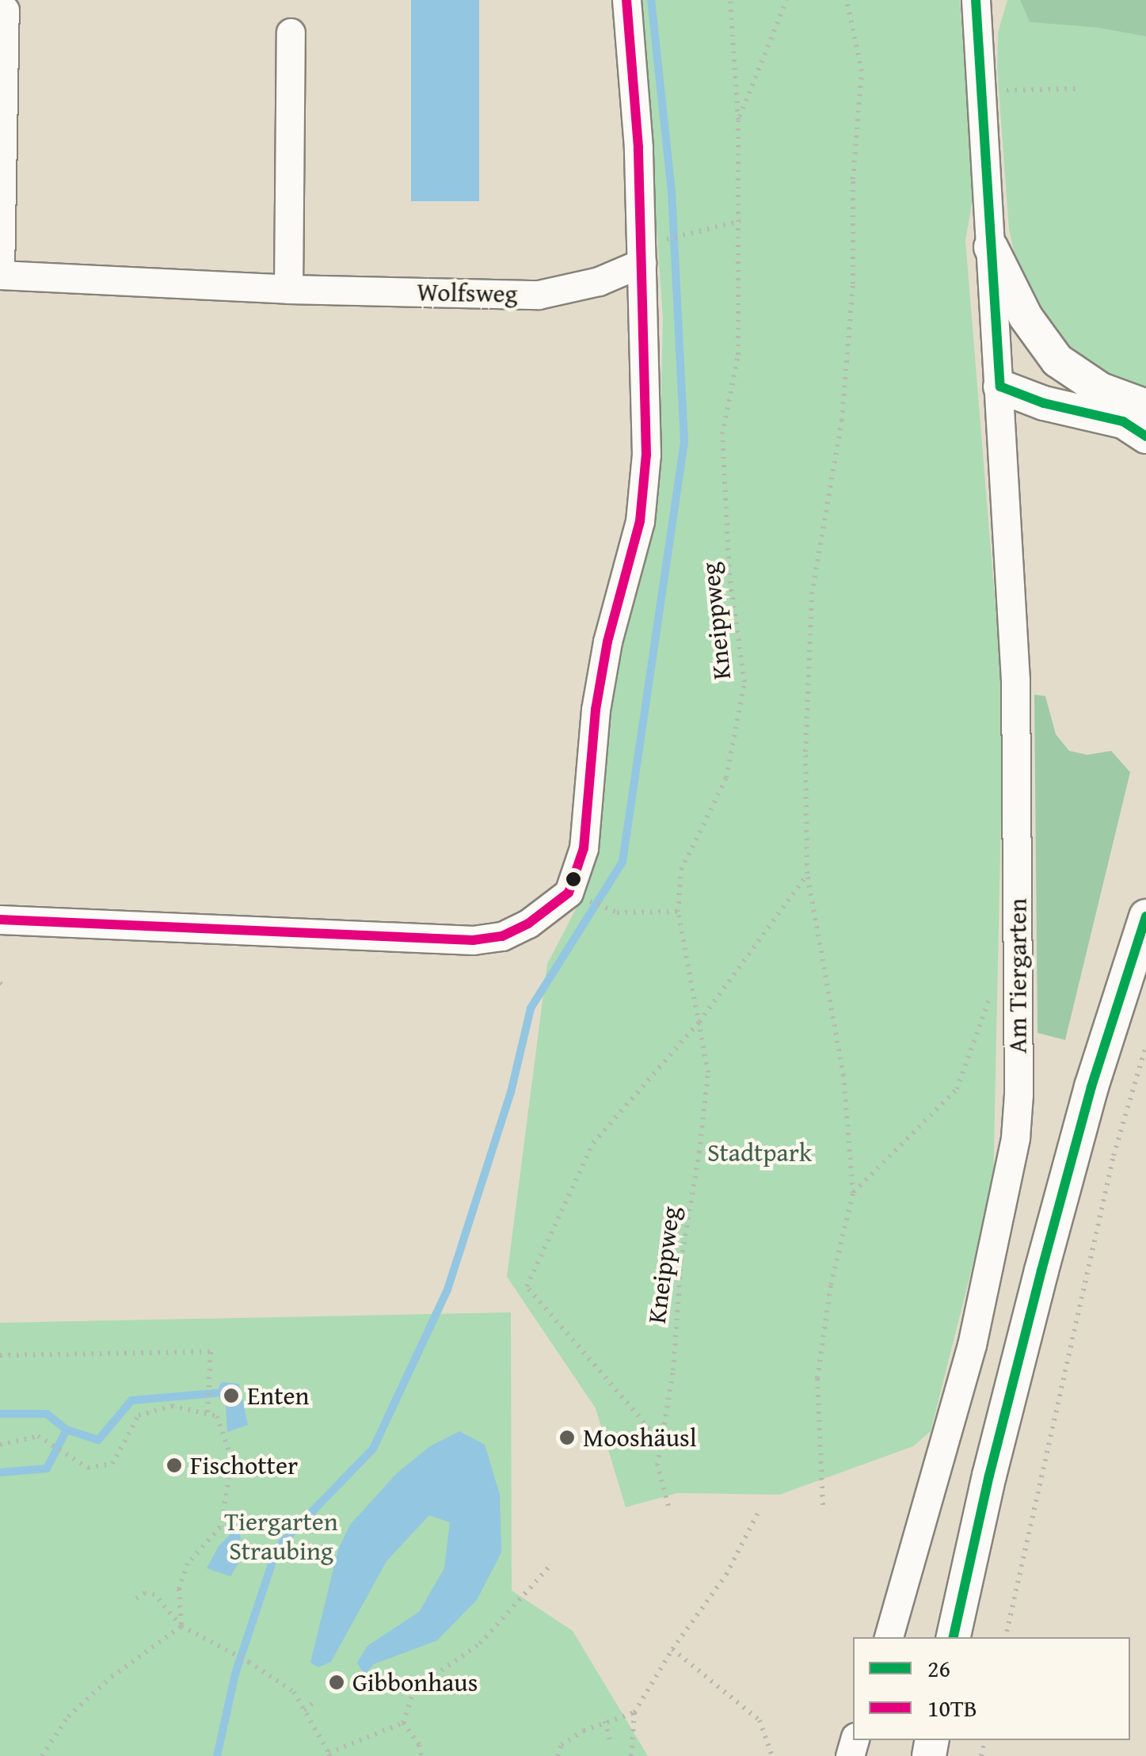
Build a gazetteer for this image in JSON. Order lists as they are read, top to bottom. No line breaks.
{"streets":{"street":["Wolfsweg","Am Tiergarten"],"path":["Kneippweg"]},"parks":["Stadtpark","Tiergarten Straubing"],"places":["Enten","Mooshäusl","Fischotter","Gibbonhaus"],"lines":["transit line 26","transit line 10TB"],"legend":["26","10TB"]}
